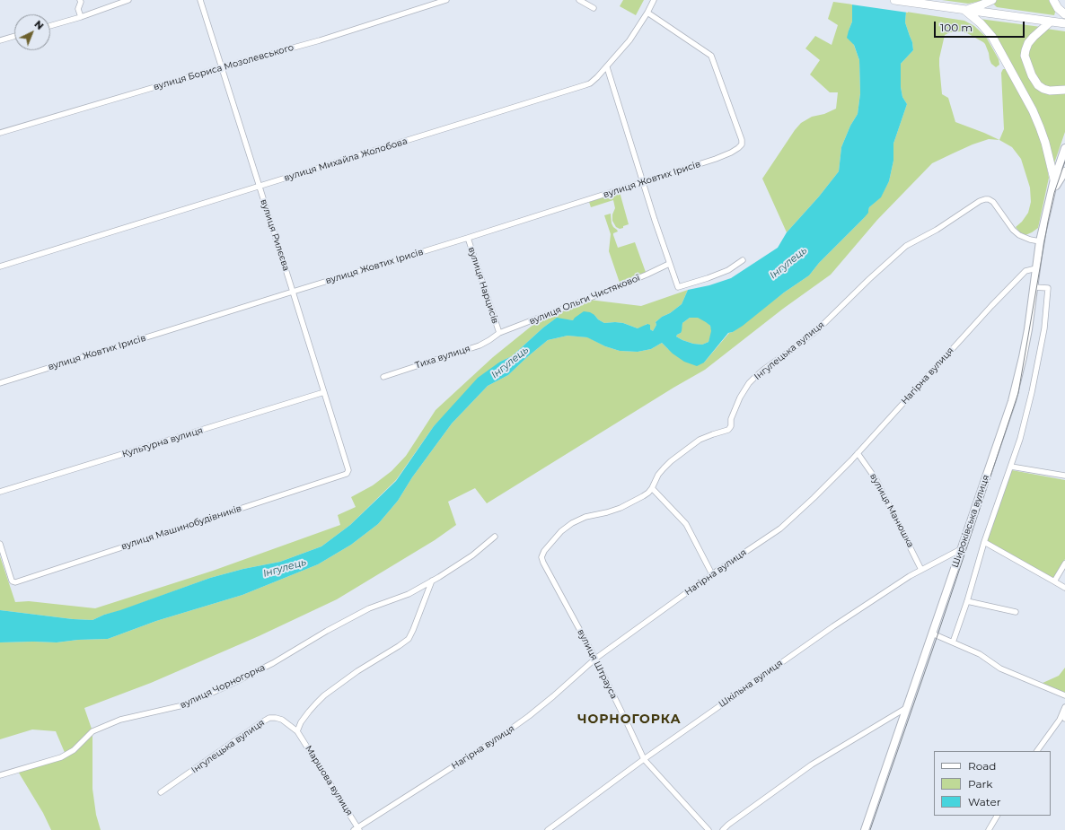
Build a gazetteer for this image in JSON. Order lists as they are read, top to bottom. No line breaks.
{"streets":{"main road":["Широківська вулиця"],"street":["вулиця Бориса Мозолевського","вулиця Михайла Жолобова","вулиця Жовтих Ірисів","вулиця Рилєєва","вулиця Нарцисів","вулиця Ольги Чистякової","Інгулецька вулиця","Тиха вулиця","Нагірна вулиця","Культурна вулиця","вулиця Манюшка","вулиця Машинобудівників","вулиця Штрауса","Шкільна вулиця","вулиця Чорногорка","Маршова вулиця"]},"crossings":[["вулиця Бориса Мозолевського","вулиця Рилєєва"],["вулиця Михайла Жолобова","вулиця Жовтих Ірисів"],["вулиця Михайла Жолобова","вулиця Рилєєва"],["вулиця Жовтих Ірисів","вулиця Рилєєва"],["вулиця Жовтих Ірисів","вулиця Нарцисів"],["вулиця Рилєєва","Культурна вулиця"],["вулиця Рилєєва","вулиця Машинобудівників"],["вулиця Нарцисів","вулиця Ольги Чистякової"],["вулиця Нарцисів","Тиха вулиця"],["вулиця Ольги Чистякової","Тиха вулиця"],["Інгулецька вулиця","Широківська вулиця"],["Інгулецька вулиця","вулиця Штрауса"],["Інгулецька вулиця","Маршова вулиця"],["Нагірна вулиця","вулиця Манюшка"],["Нагірна вулиця","Широківська вулиця"],["Нагірна вулиця","вулиця Штрауса"],["Нагірна вулиця","Маршова вулиця"],["вулиця Манюшка","Шкільна вулиця"],["Широківська вулиця","Шкільна вулиця"],["вулиця Штрауса","Шкільна вулиця"]],"districts":["ЧОРНОГОРКА"],"water":["Інгулець"],"legend":["Road","Park","Water"],"scale_bar":"100 m","north":"top right"}
